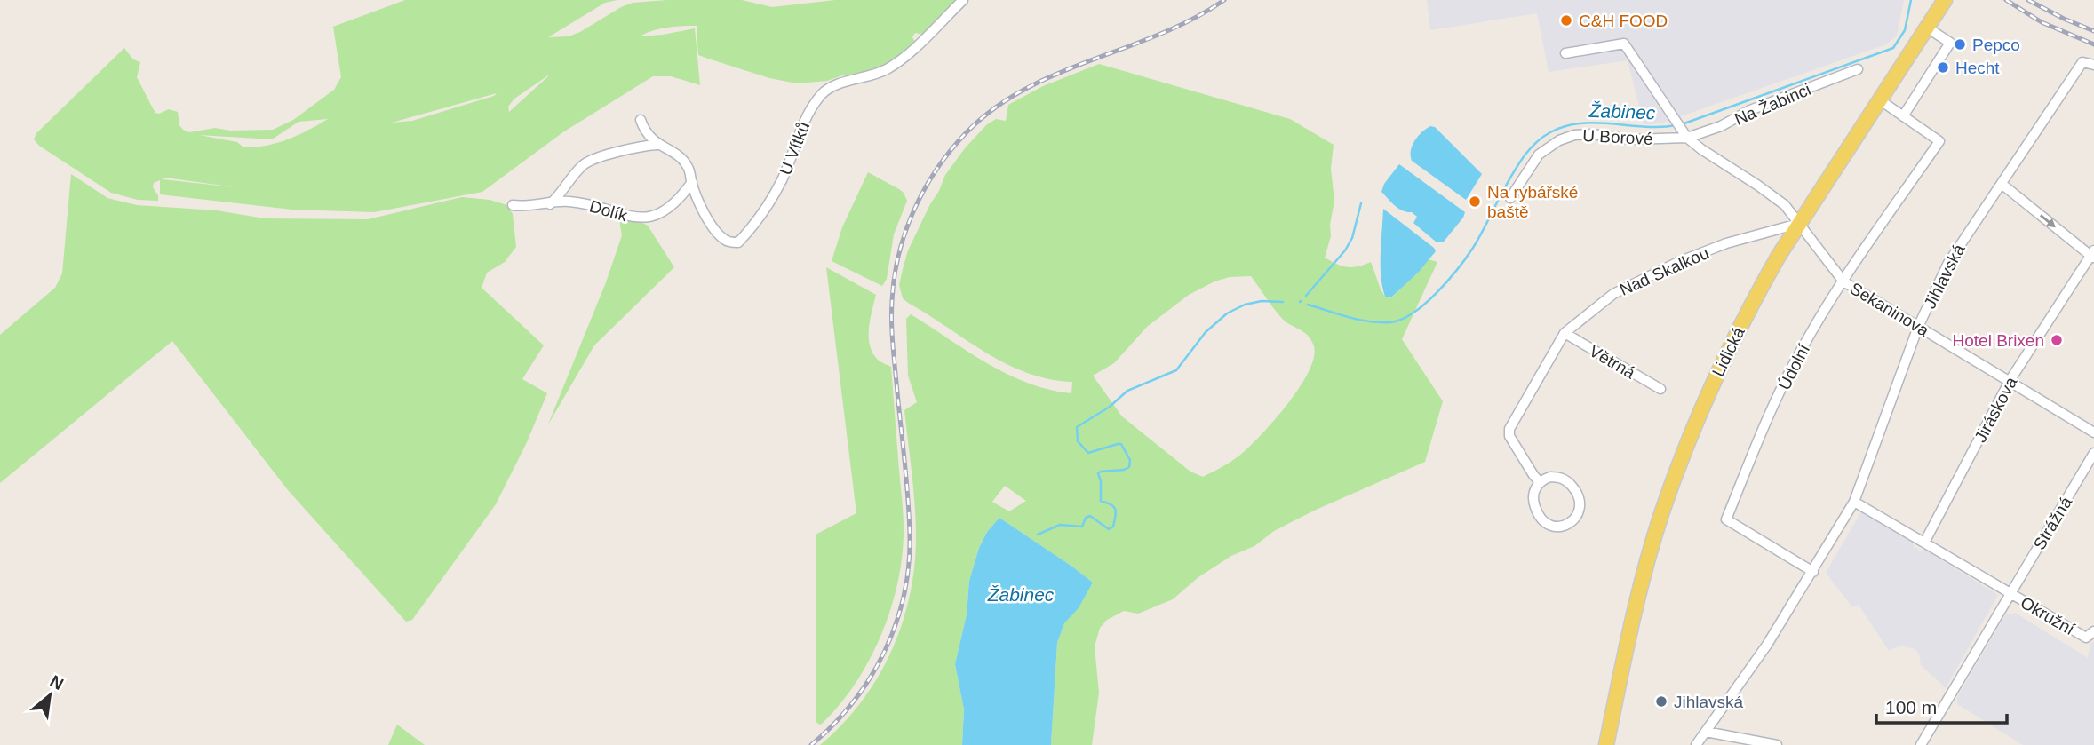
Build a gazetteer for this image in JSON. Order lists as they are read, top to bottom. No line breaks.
{"streets":{"main road":["Lidická"],"street":["Na Žabinci","U Borové","U Vítků","Dolík","Nad Skalkou","Jihlavská","Sekaninova","Větrná","Údolní","Jiráskova","Strážná","Okružní"]},"crossings":[["Na Žabinci","U Borové"],["U Vítků","Dolík"],["Nad Skalkou","Sekaninova"],["Nad Skalkou","Lidická"],["Nad Skalkou","Větrná"],["Jihlavská","Sekaninova"],["Jihlavská","Údolní"],["Sekaninova","Lidická"],["Sekaninova","Údolní"],["Sekaninova","Jiráskova"],["Strážná","Okružní"]],"water":["Žabinec"],"places":["C&H FOOD","Pepco","Hecht","Na rybářské baště","Hotel Brixen","Jihlavská"],"scale_bar":"100 m","north":"top right"}
